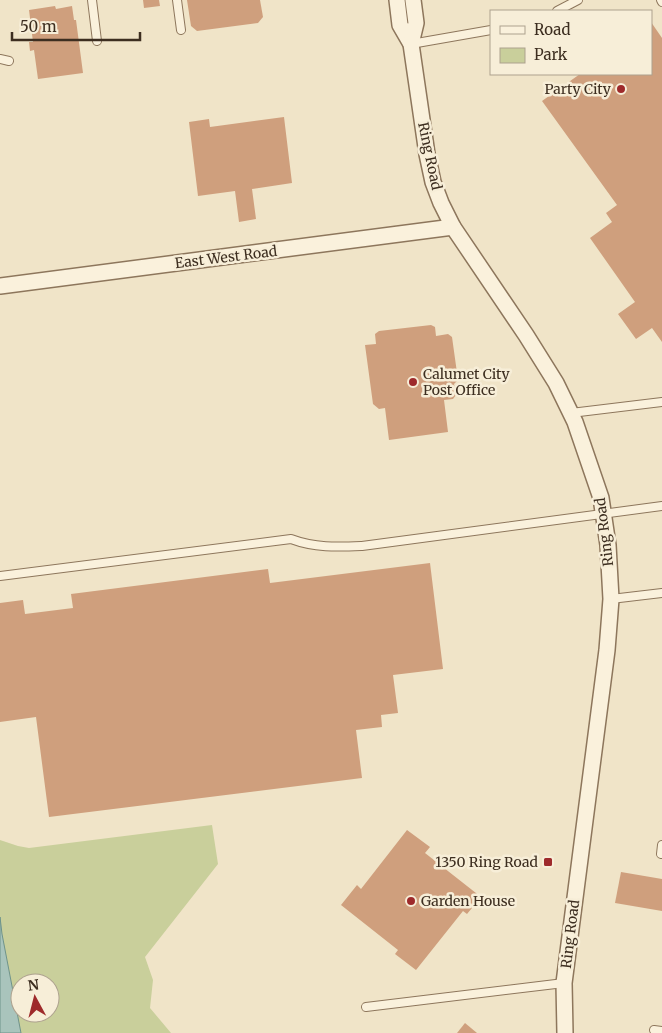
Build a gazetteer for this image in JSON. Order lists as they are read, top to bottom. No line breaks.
{"streets":{"street":["Ring Road","East West Road"]},"crossings":[["Ring Road","East West Road"]],"places":{"other":["Party City","Calumet City Post Office","Garden House"],"transit":["1350 Ring Road"]},"legend":["Road","Park"],"scale_bar":"50 m","north":"top"}
